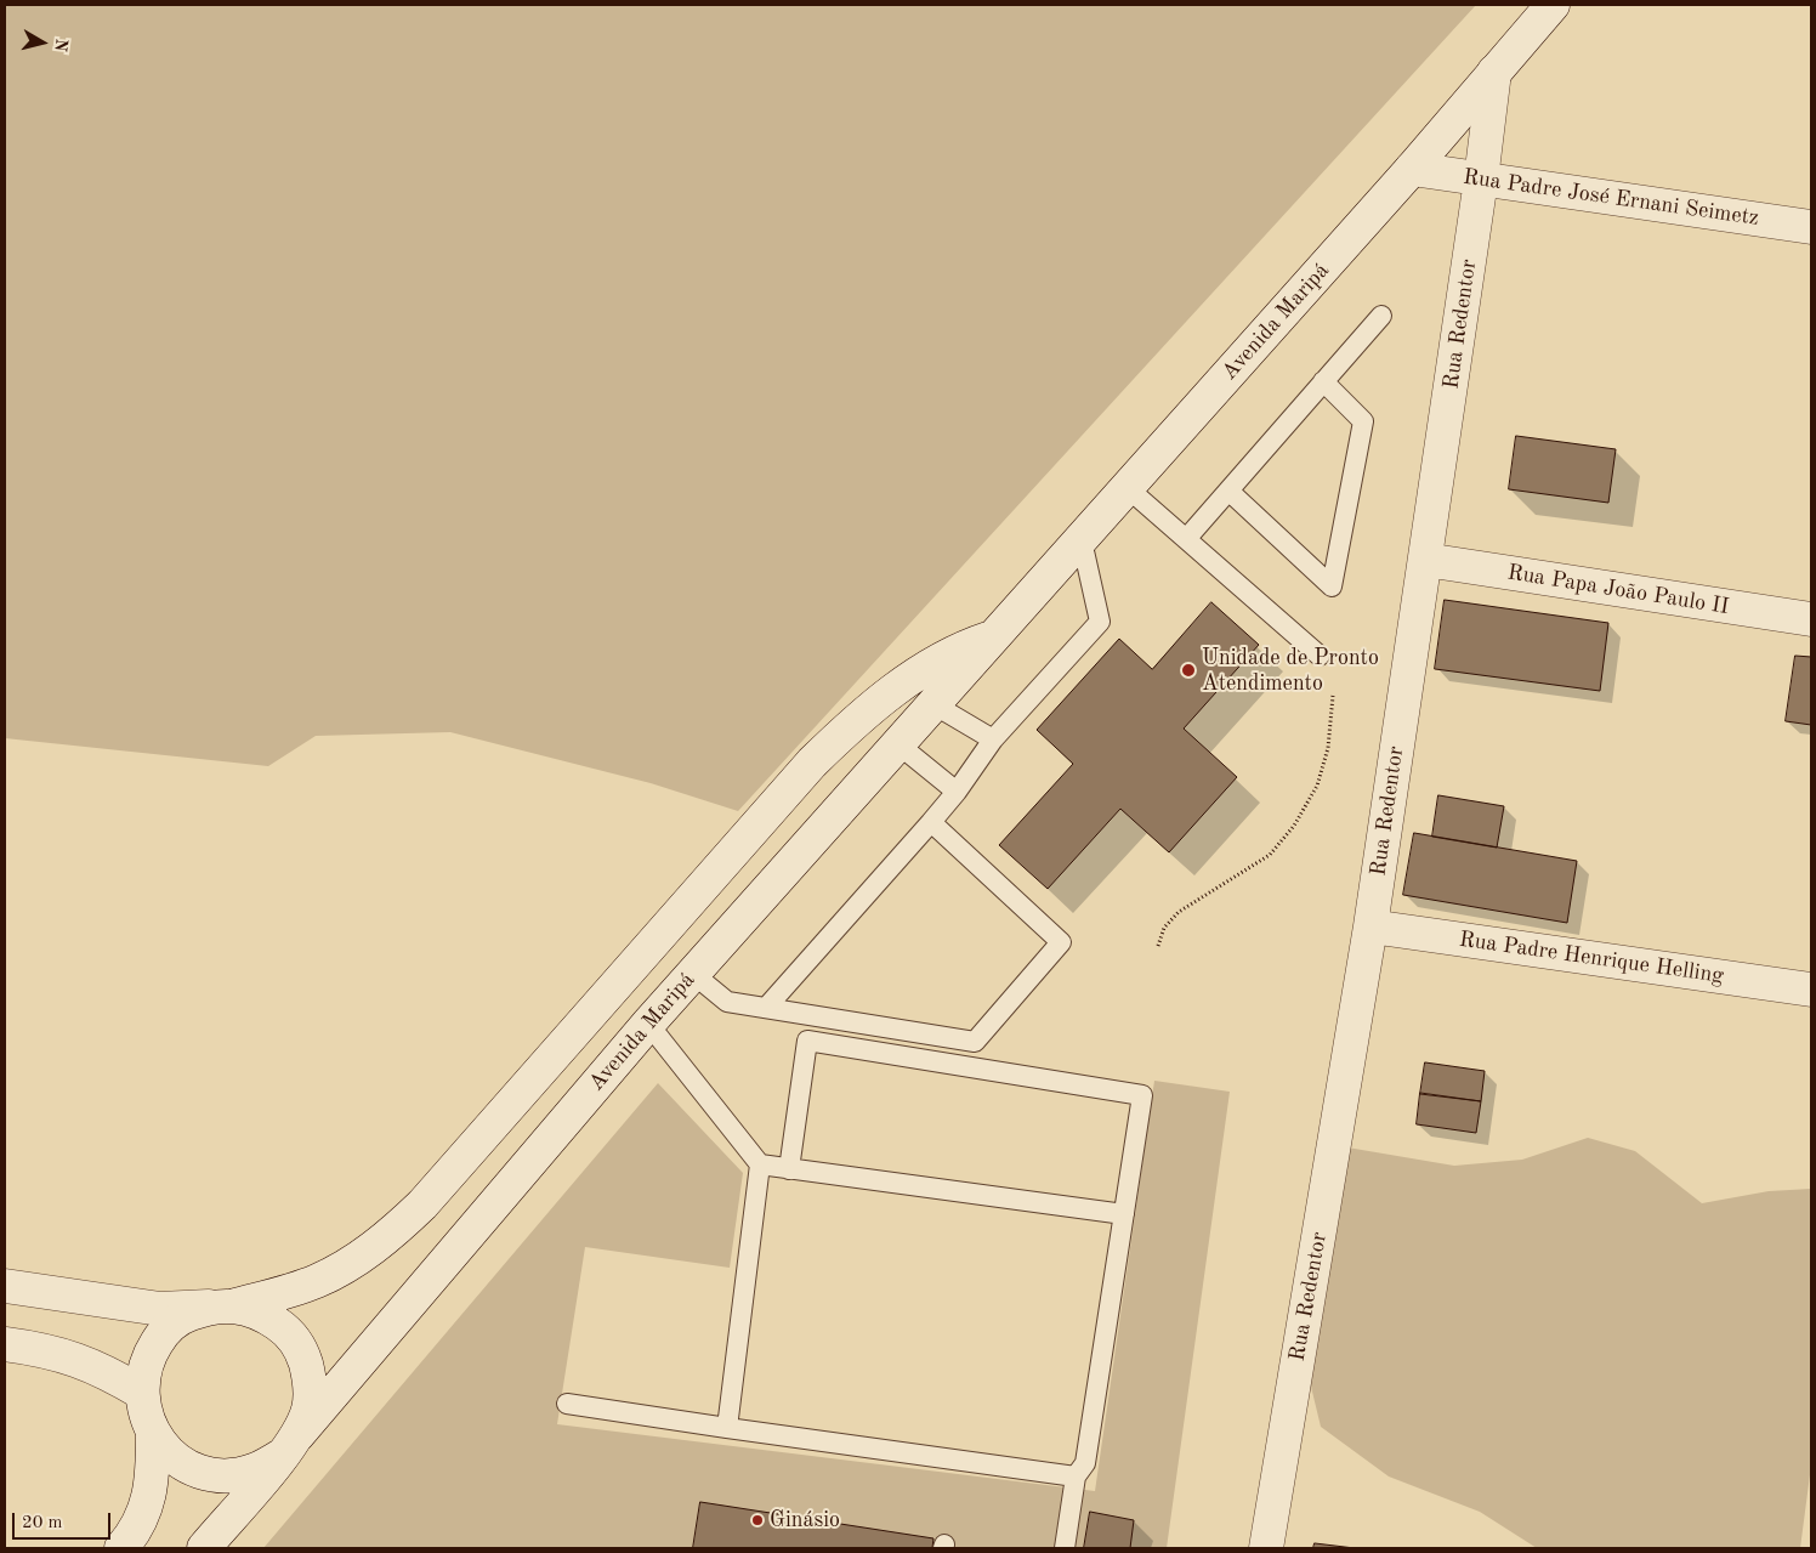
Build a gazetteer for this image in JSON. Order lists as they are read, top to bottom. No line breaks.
{"streets":{"main road":["Rua Padre José Ernani Seimetz","Avenida Maripá","Rua Redentor","Rua Papa João Paulo II","Rua Padre Henrique Helling"]},"crossings":[["Rua Padre José Ernani Seimetz","Avenida Maripá"],["Rua Padre José Ernani Seimetz","Rua Redentor"],["Avenida Maripá","Rua Redentor"],["Rua Redentor","Rua Papa João Paulo II"],["Rua Redentor","Rua Padre Henrique Helling"]],"places":["Unidade de Pronto Atendimento","Ginásio"],"scale_bar":"20 m","north":"right"}
